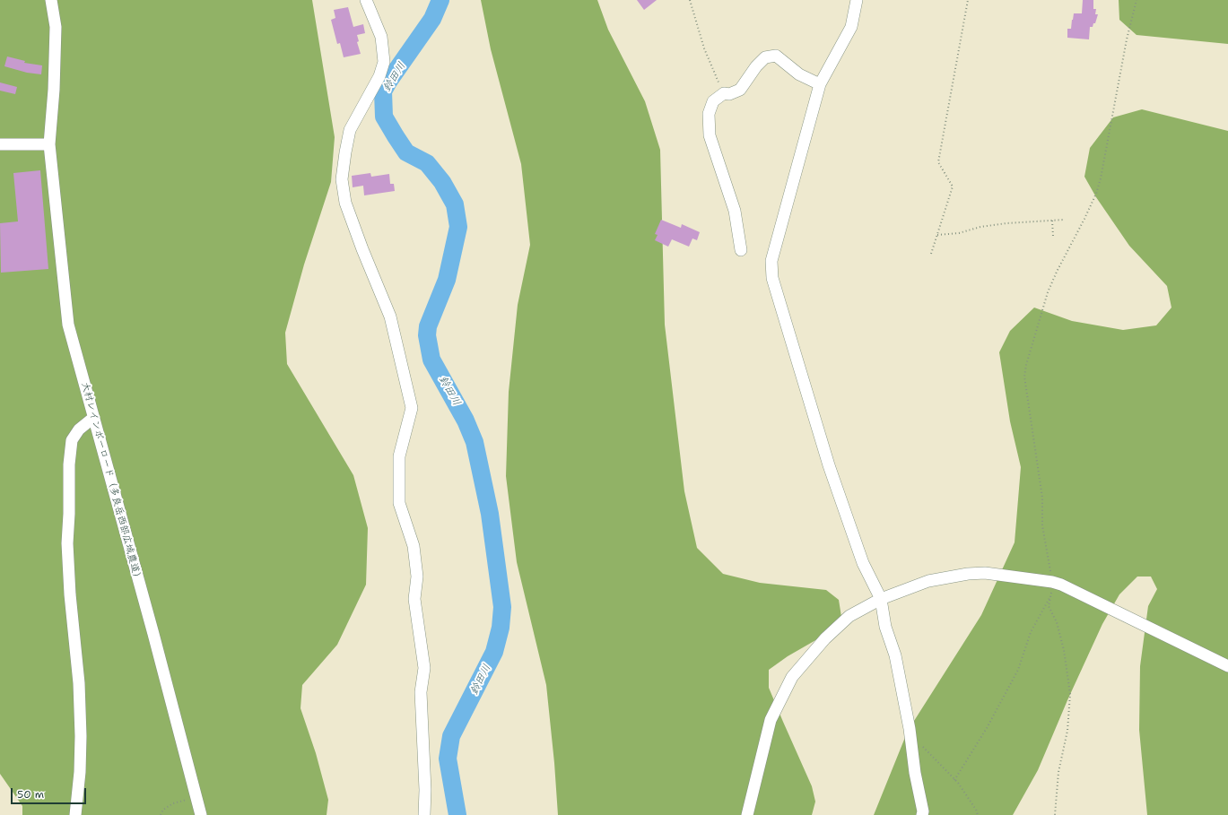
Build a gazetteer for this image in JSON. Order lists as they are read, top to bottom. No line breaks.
{"streets":{"street":["大村レインボーロード（多良岳西部広域農道）"]},"water":["鈴田川"],"scale_bar":"50 m"}
